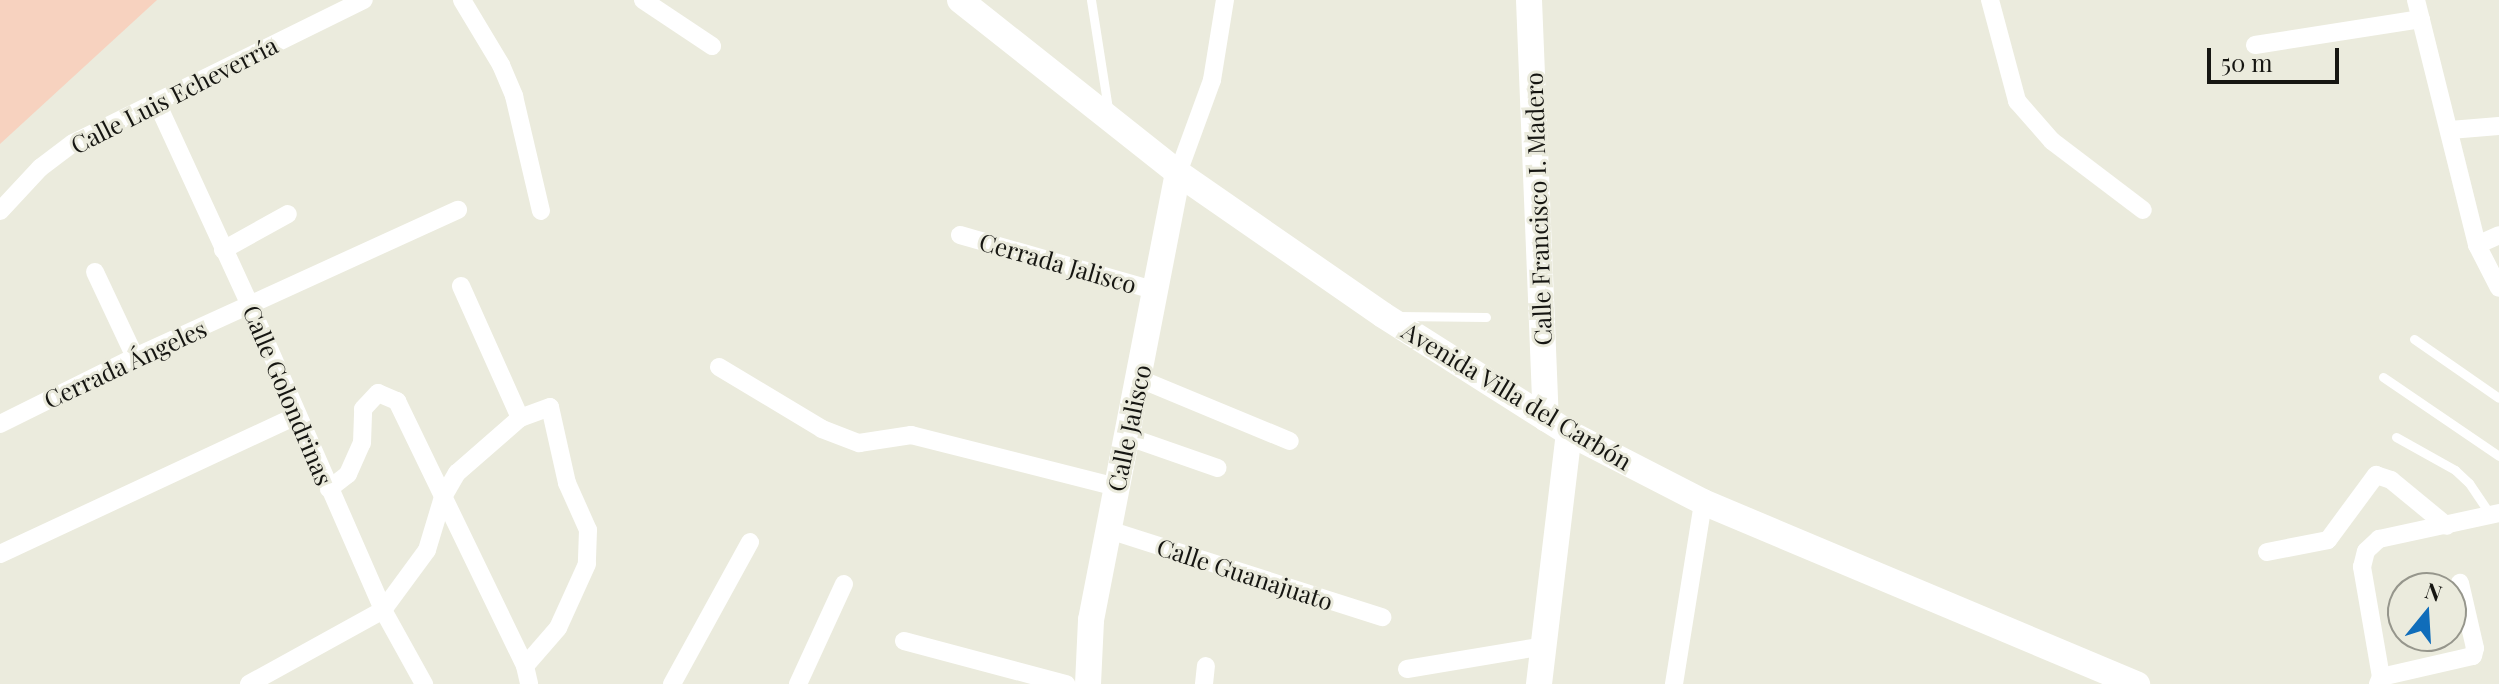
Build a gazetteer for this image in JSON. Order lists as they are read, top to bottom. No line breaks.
{"streets":{"main road":["Calle Francisco I. Madero","Avenida Villa del Carbón","Calle Jalisco"],"street":["Calle Luis Echeverría","Cerrada Jalisco","Cerrada Ángeles","Calle Golondrinas","Calle Guanajuato"]},"crossings":[["Calle Luis Echeverría","Calle Golondrinas"],["Calle Francisco I. Madero","Avenida Villa del Carbón"],["Cerrada Jalisco","Calle Jalisco"],["Cerrada Ángeles","Calle Golondrinas"],["Avenida Villa del Carbón","Calle Jalisco"],["Calle Jalisco","Calle Guanajuato"]],"scale_bar":"50 m","north":"top"}
